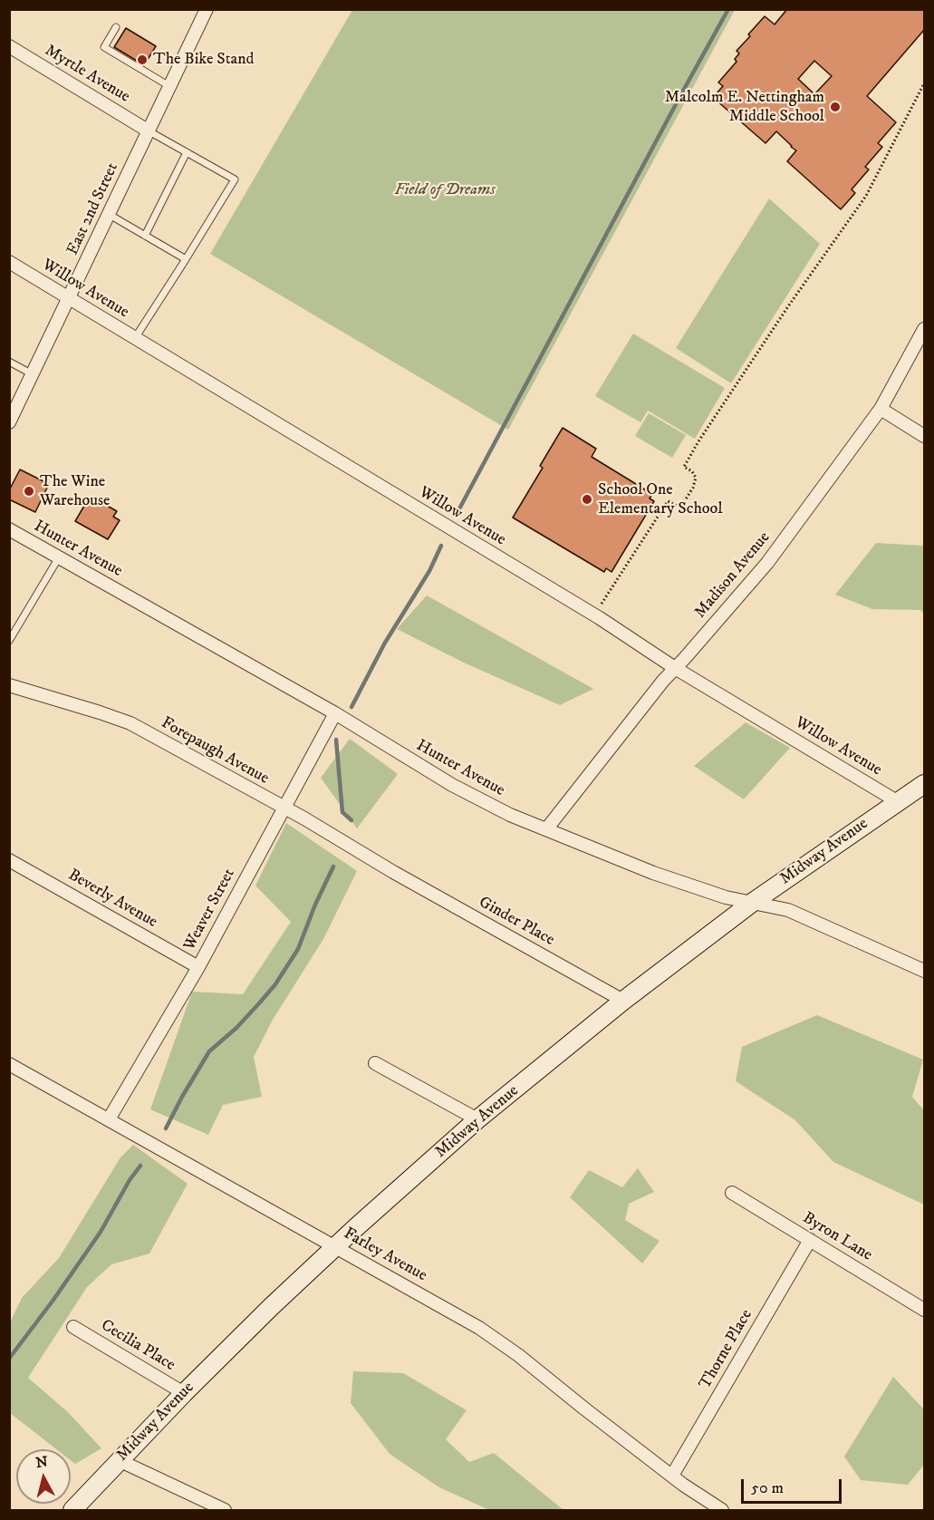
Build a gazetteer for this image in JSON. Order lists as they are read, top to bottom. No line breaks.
{"streets":{"street":["Myrtle Avenue","East 2nd Street","Willow Avenue","Hunter Avenue","Madison Avenue","Forepaugh Avenue","Midway Avenue","Beverly Avenue","Weaver Street","Ginder Place","Byron Lane","Farley Avenue","Cecilia Place","Thorne Place"]},"crossings":[["Myrtle Avenue","East 2nd Street"],["East 2nd Street","Willow Avenue"],["Willow Avenue","Madison Avenue"],["Willow Avenue","Midway Avenue"],["Hunter Avenue","Madison Avenue"],["Hunter Avenue","Midway Avenue"],["Hunter Avenue","Weaver Street"],["Forepaugh Avenue","Weaver Street"],["Forepaugh Avenue","Ginder Place"],["Midway Avenue","Ginder Place"],["Midway Avenue","Farley Avenue"],["Midway Avenue","Cecilia Place"],["Beverly Avenue","Weaver Street"],["Weaver Street","Farley Avenue"],["Byron Lane","Thorne Place"],["Farley Avenue","Thorne Place"]],"parks":["Field of Dreams"],"places":["The Bike Stand","Malcolm E. Nettingham Middle School","The Wine Warehouse","School One Elementary School"],"scale_bar":"50 m","north":"top"}
